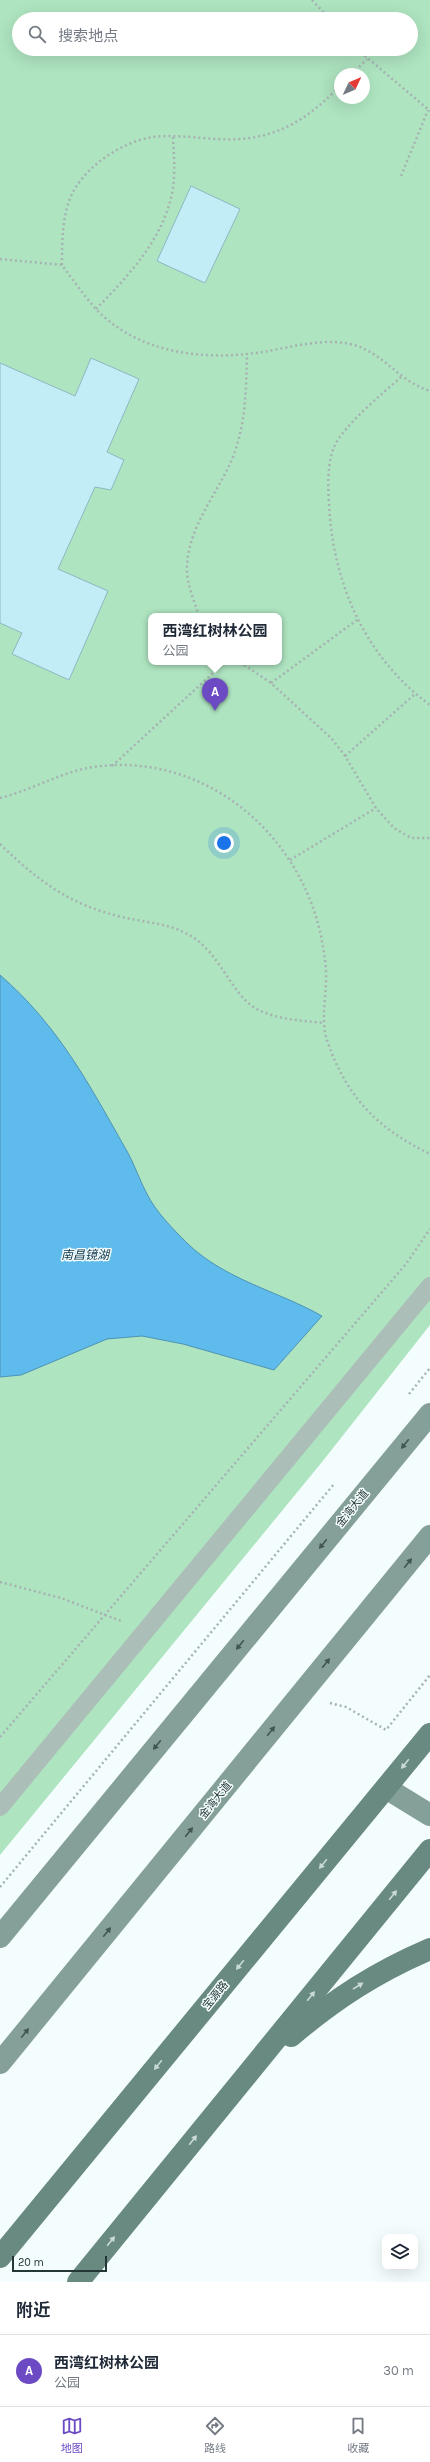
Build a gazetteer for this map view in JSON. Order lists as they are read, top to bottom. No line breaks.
{"streets":{"main road":["金湾大道","宝源路"]},"water":["南昌镜湖"],"scale_bar":"20 m","north":"top right","page":{"search":"搜索地点","popup":["西湾红树林公园","公园"],"pins":"A","scale":"20 m","heading":"附近","list":[{"mark":"A","name":"西湾红树林公园","note":"公园","value":"30 m"}],"nav":["地图","路线","收藏"]}}
